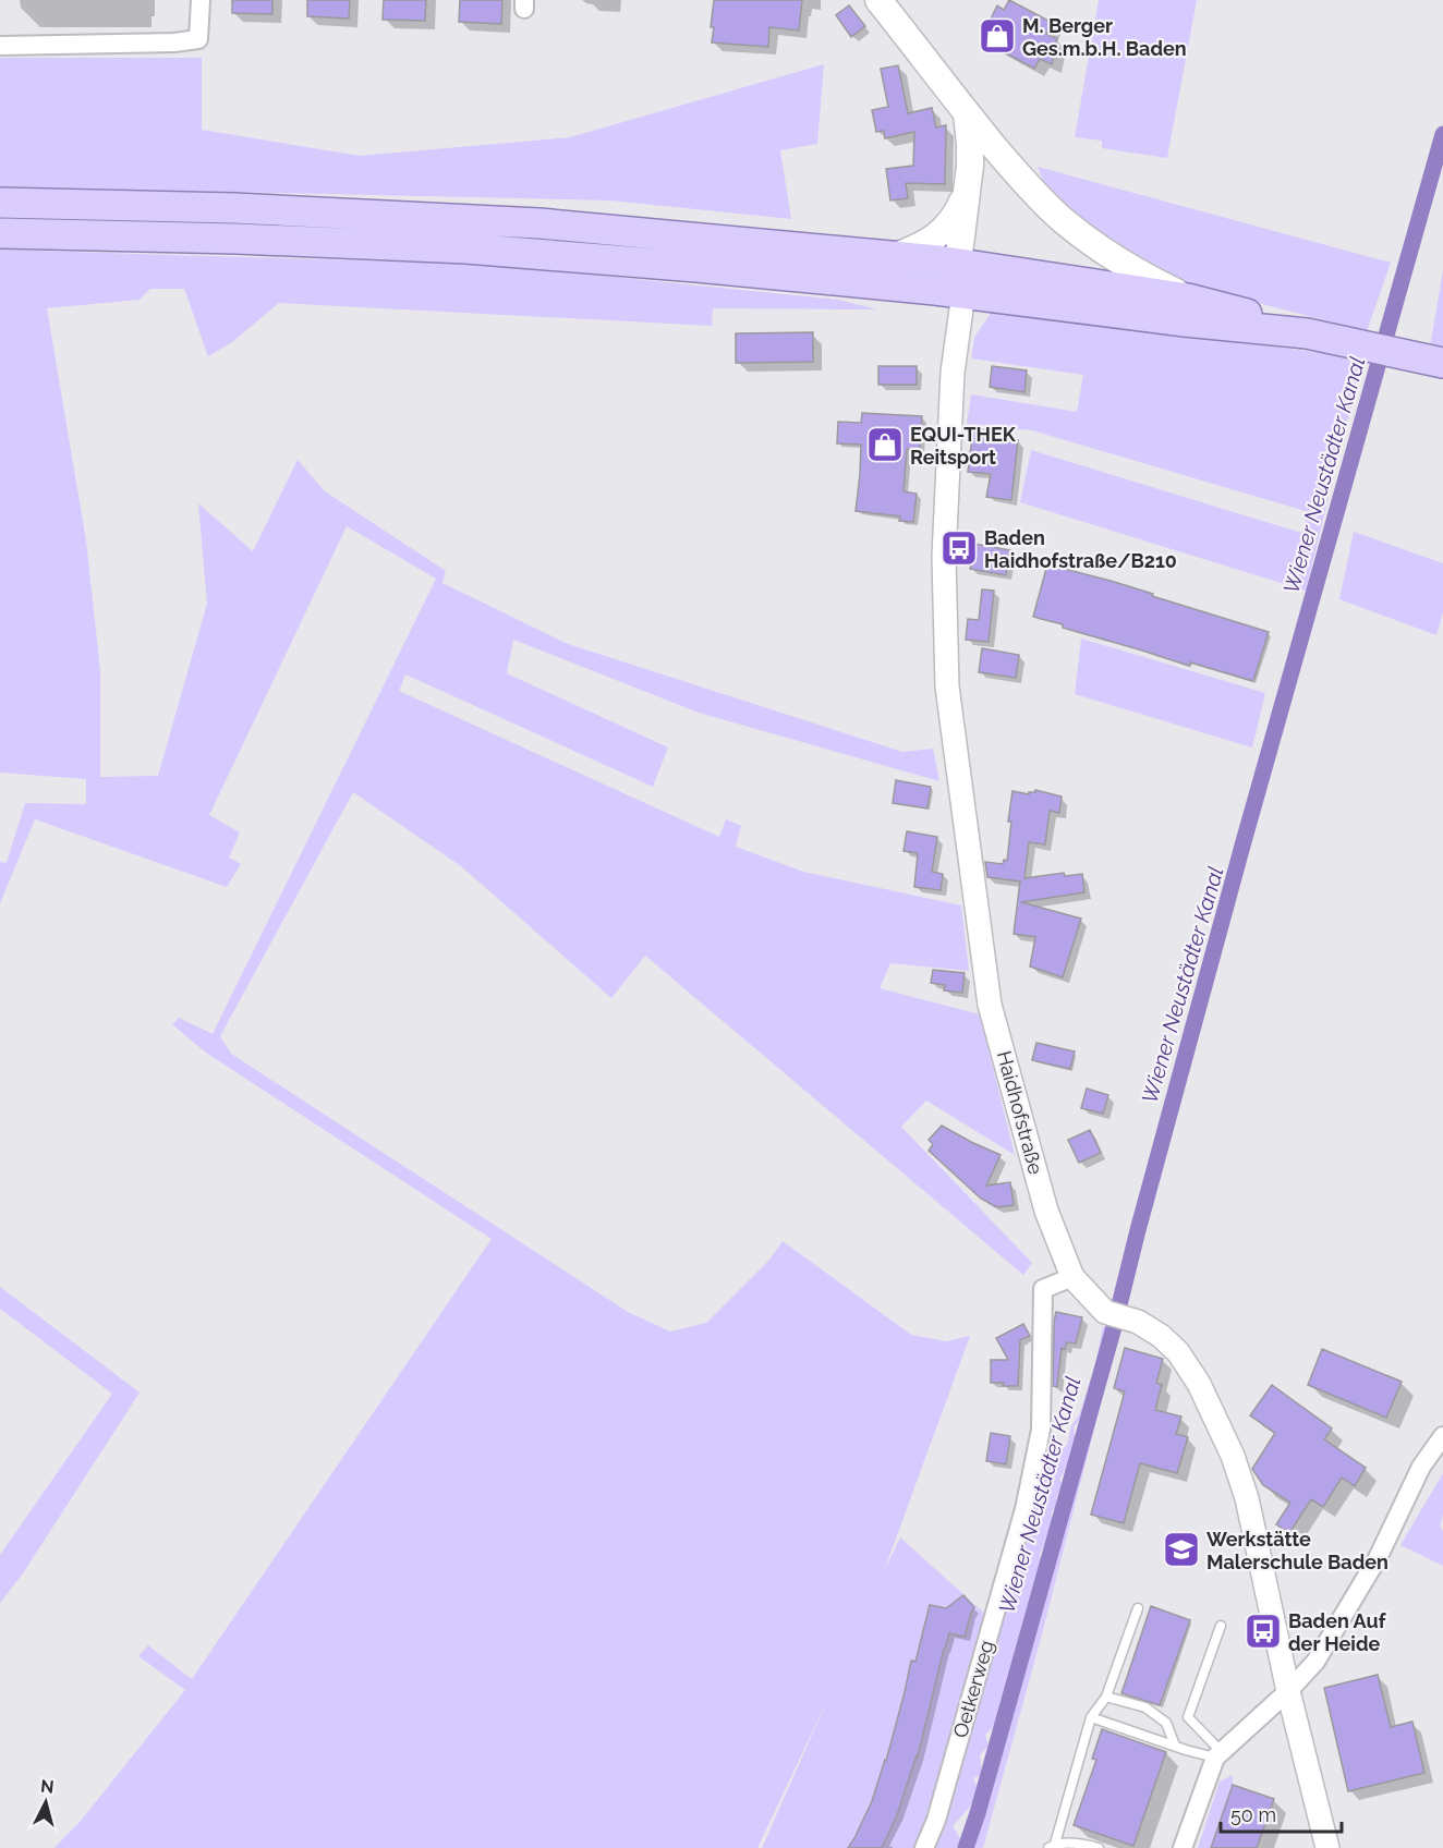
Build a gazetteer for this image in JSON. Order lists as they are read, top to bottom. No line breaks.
{"streets":{"main road":["Haidhofstraße"],"street":["Oetkerweg"]},"crossings":[["Haidhofstraße","Oetkerweg"]],"water":["Wiener Neustädter Kanal"],"places":{"shop":["M. Berger Ges.m.b.H. Baden","EQUI-THEK Reitsport"],"bus stop":["Baden Haidhofstraße/B210","Baden Auf der Heide"],"school or university":["Werkstätte Malerschule Baden"]},"scale_bar":"50 m","north":"top"}
